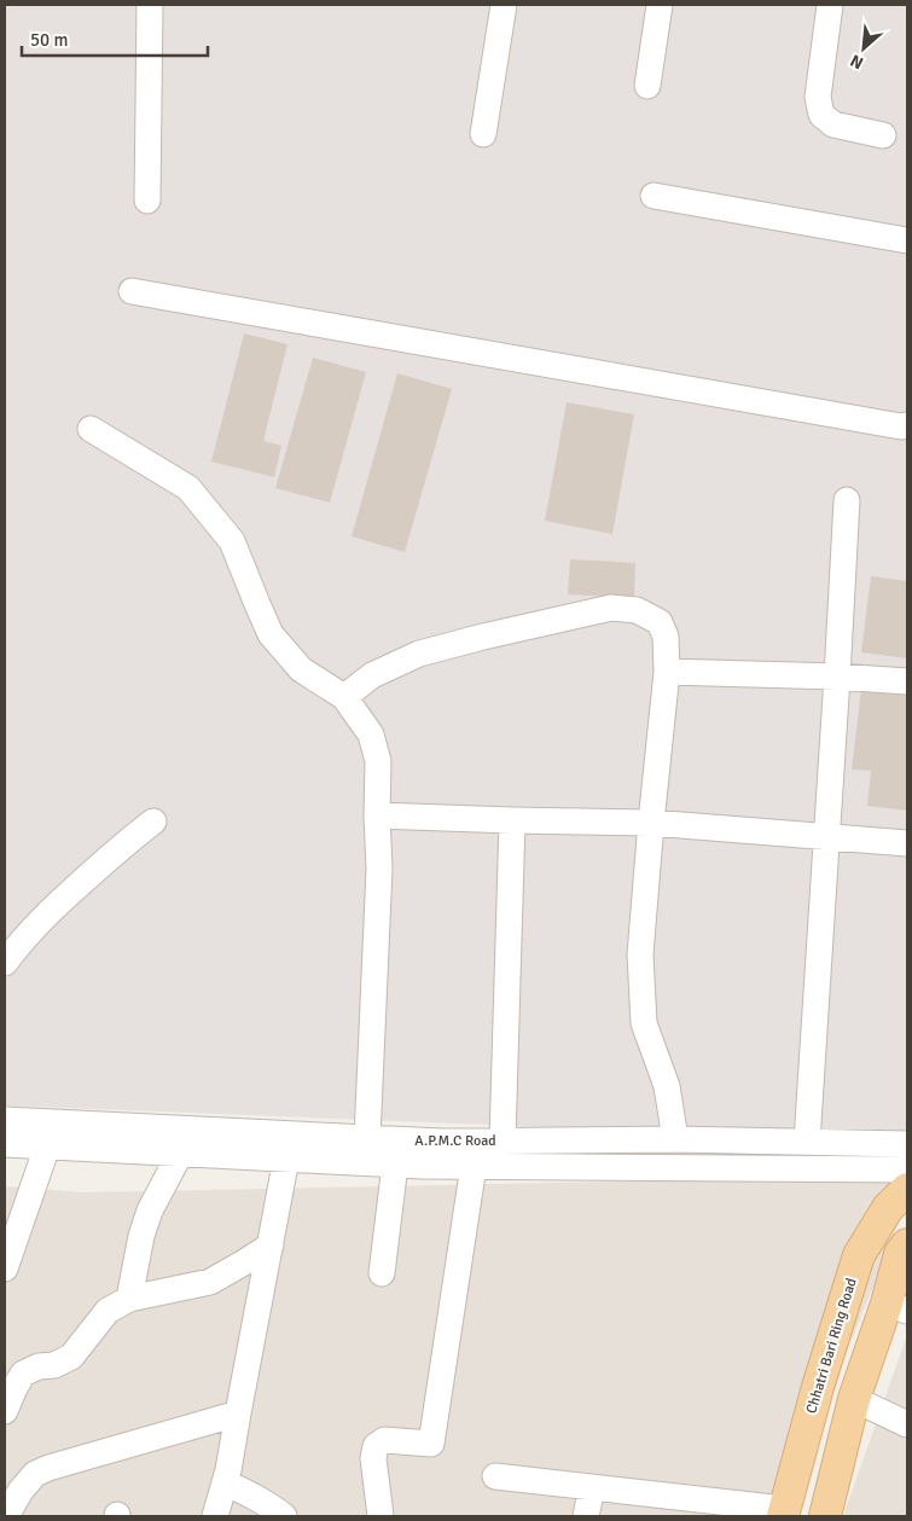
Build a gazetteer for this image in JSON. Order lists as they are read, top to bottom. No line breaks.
{"streets":{"main road":["Chhatri Bari Ring Road"],"street":["A.P.M.C Road"]},"scale_bar":"50 m","north":"bottom left"}
